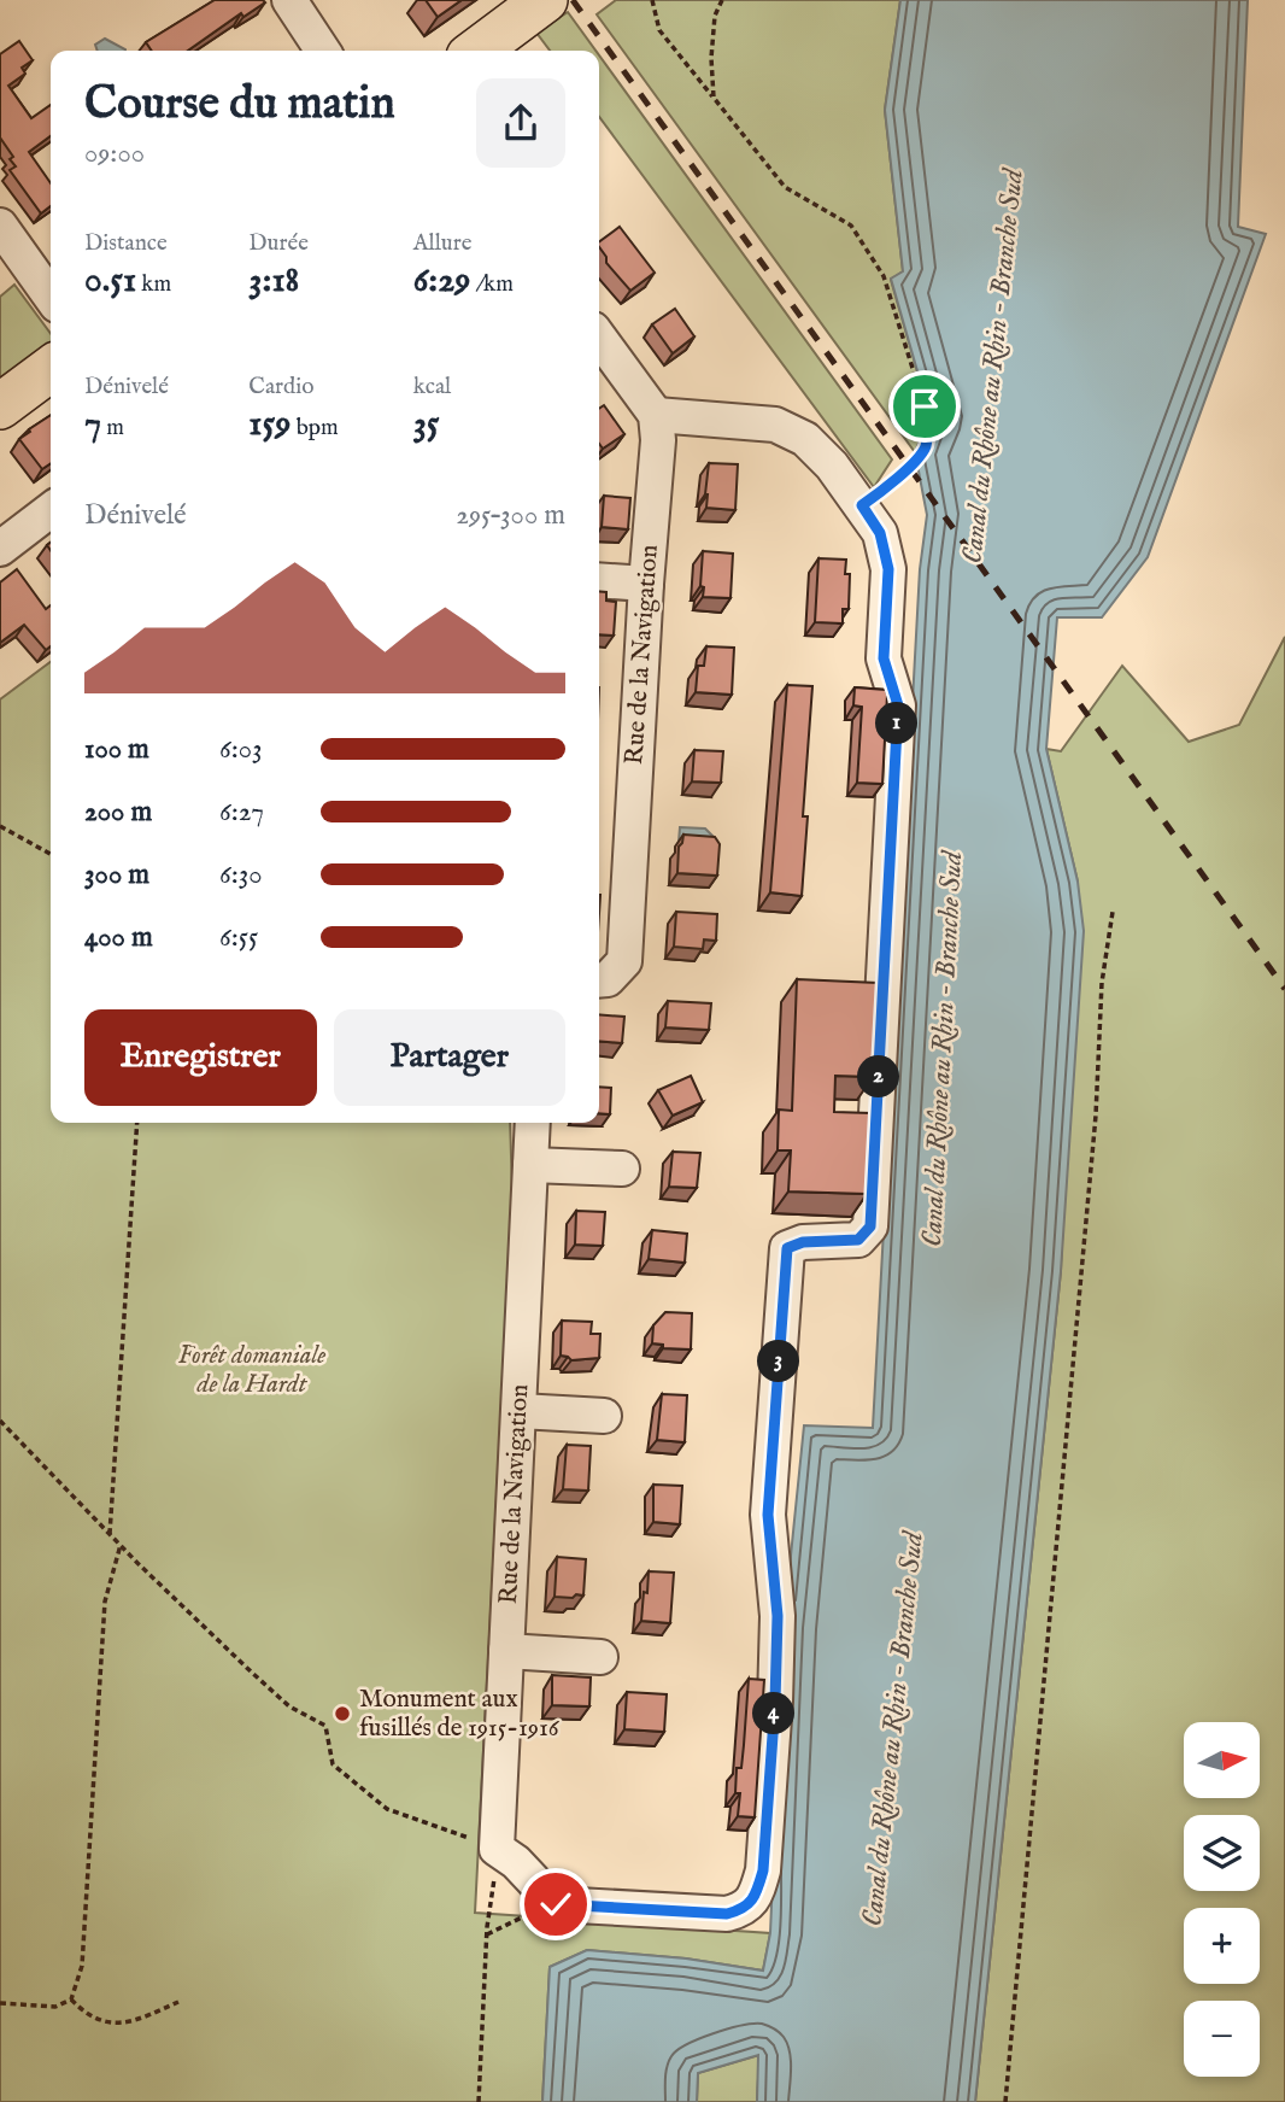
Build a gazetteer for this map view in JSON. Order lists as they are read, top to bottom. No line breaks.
{"streets":{"street":["Rue de la Navigation"]},"water":["Canal du Rhône au Rhin - Branche Sud"],"parks":["Forêt domaniale de la Hardt"],"places":["Monument aux fusillés de 1915-1916"],"north":"right","page":{"heading":["Course du matin","09:00"],"stats":[["Distance","0.51 km"],["Durée","3:18"],["Allure","6:29 /km"],["Dénivelé","7 m"],["Cardio","159 bpm"],["kcal","35"]],"chart":["Dénivelé","295–300 m"],"pins":["1","2","3","4"],"list":[{"name":"100 m","note":"6:03"},{"name":"200 m","note":"6:27"},{"name":"300 m","note":"6:30"},{"name":"400 m","note":"6:55"}],"buttons":["Enregistrer","Partager"],"map_buttons":["+","−"]}}
